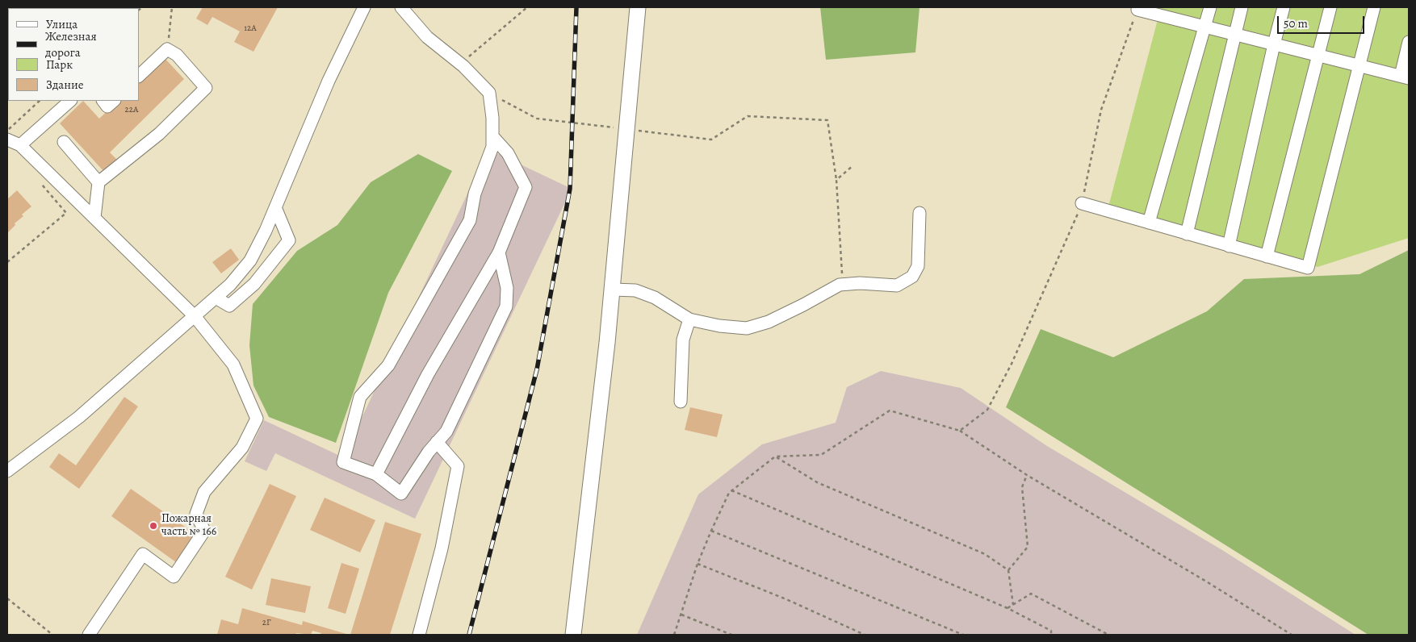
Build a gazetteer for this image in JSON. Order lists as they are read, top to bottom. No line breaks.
{"places":["Пожарная часть № 166"],"house_numbers":["12А","22А","2Г"],"legend":["Улица","Железная дорога","Парк","Здание"],"scale_bar":"50 m"}
